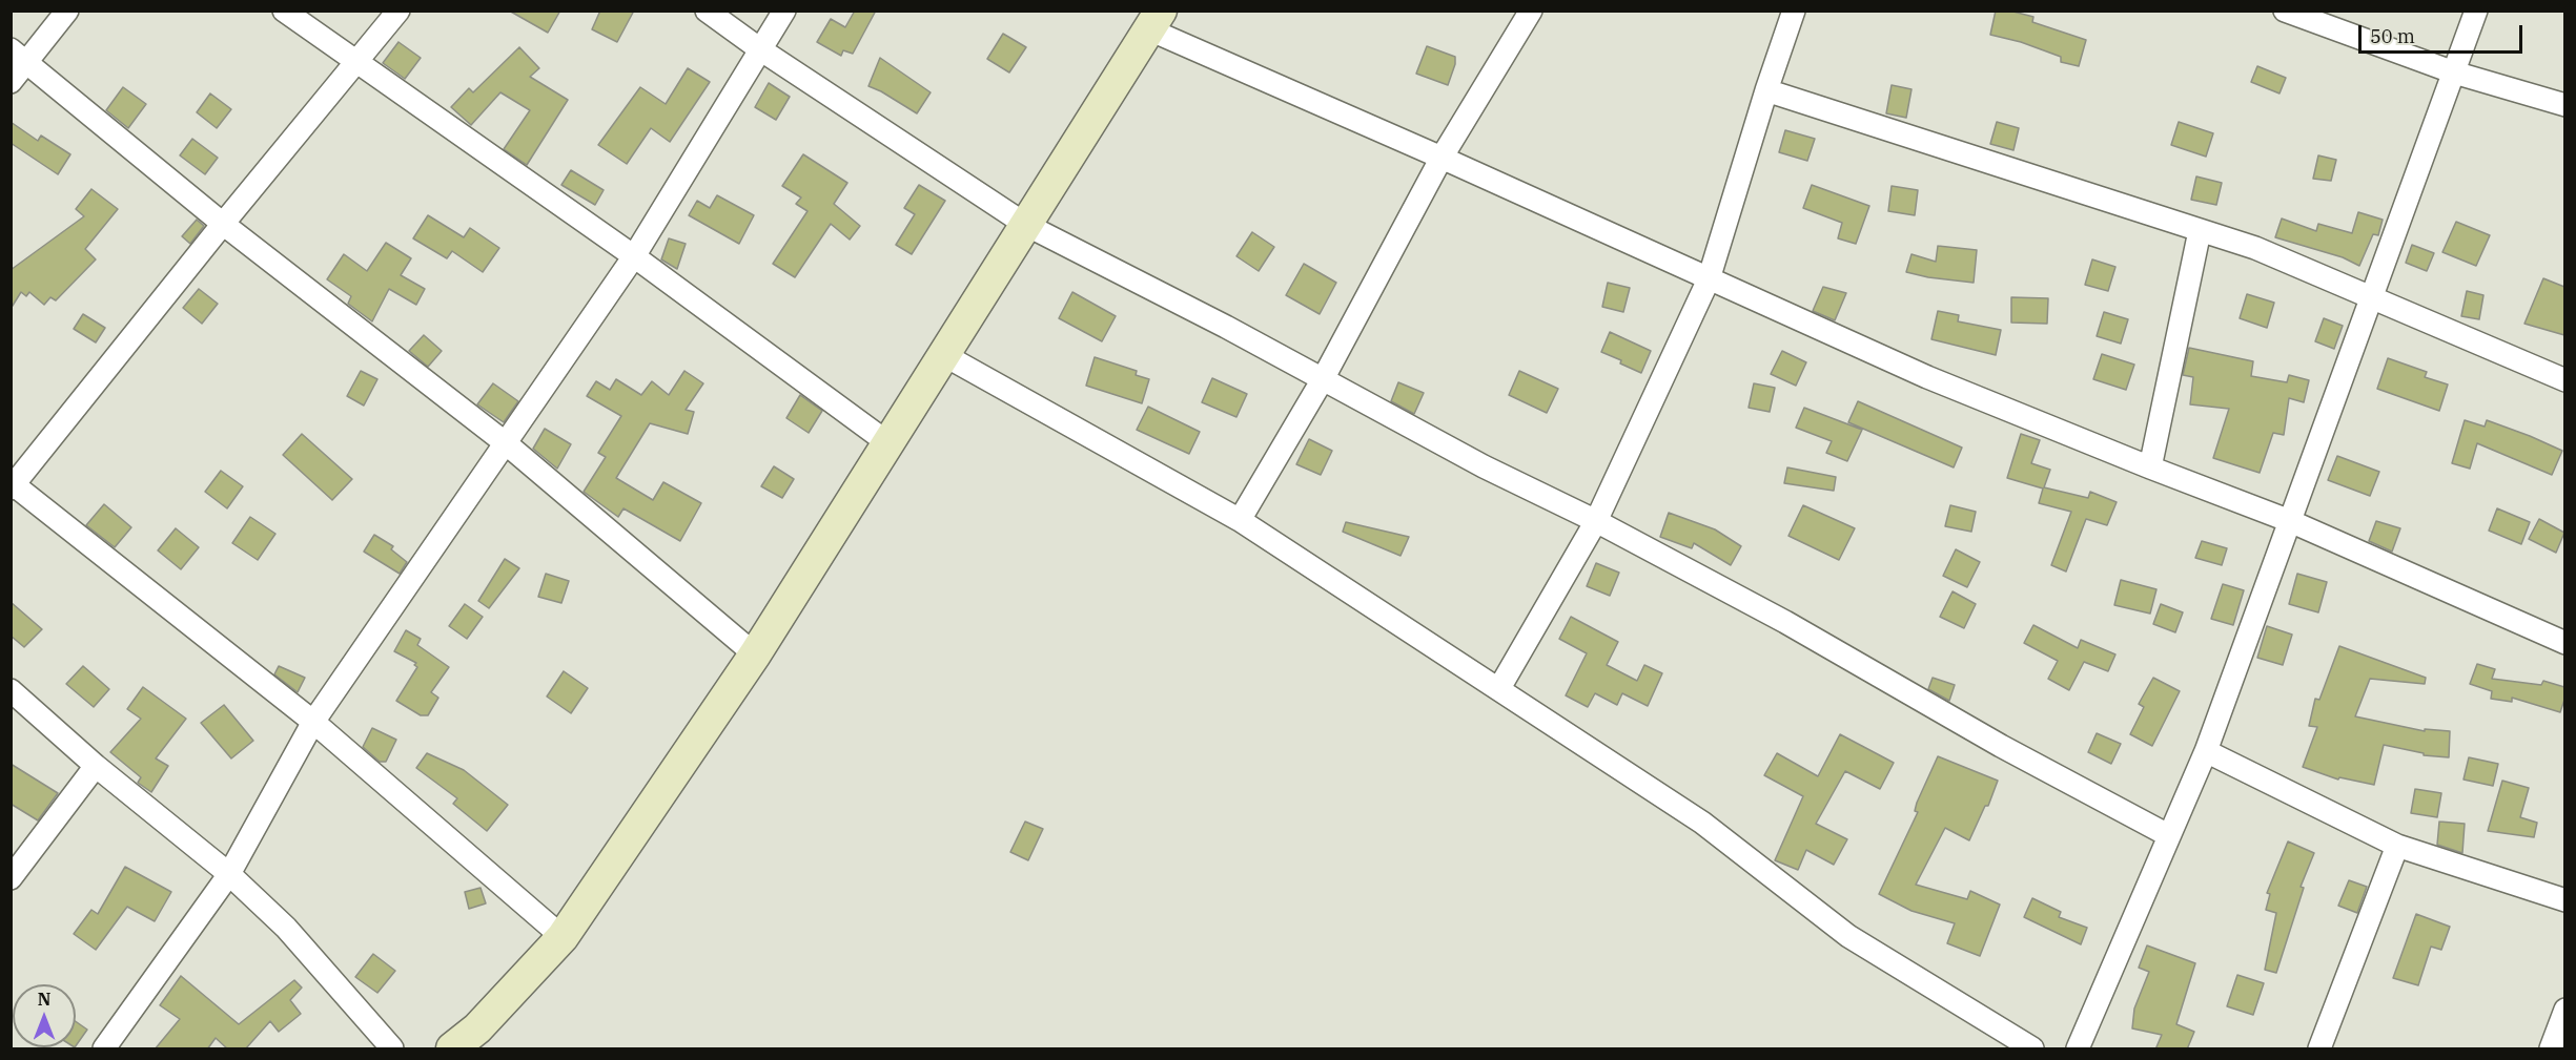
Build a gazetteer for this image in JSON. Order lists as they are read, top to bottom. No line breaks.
{"scale_bar":"50 m","north":"top"}
